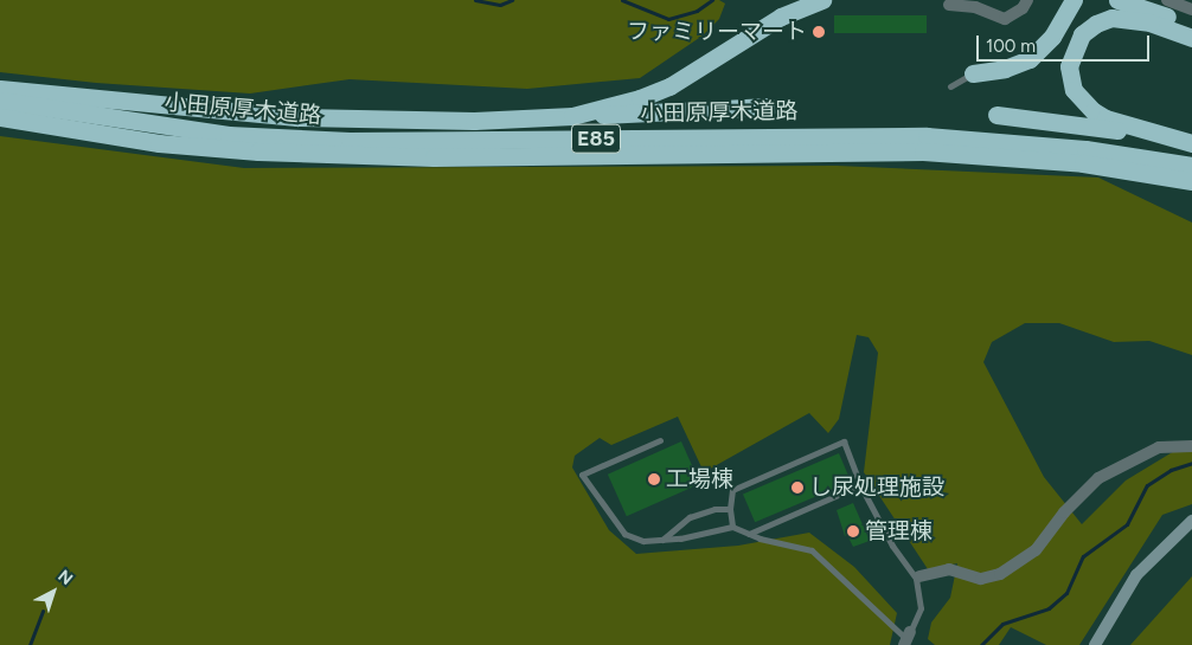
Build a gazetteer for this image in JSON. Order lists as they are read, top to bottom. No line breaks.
{"streets":{"highway":["小田原厚木道路","E85"]},"places":["ファミリーマート","工場棟","し尿処理施設","管理棟"],"scale_bar":"100 m","north":"top right"}
